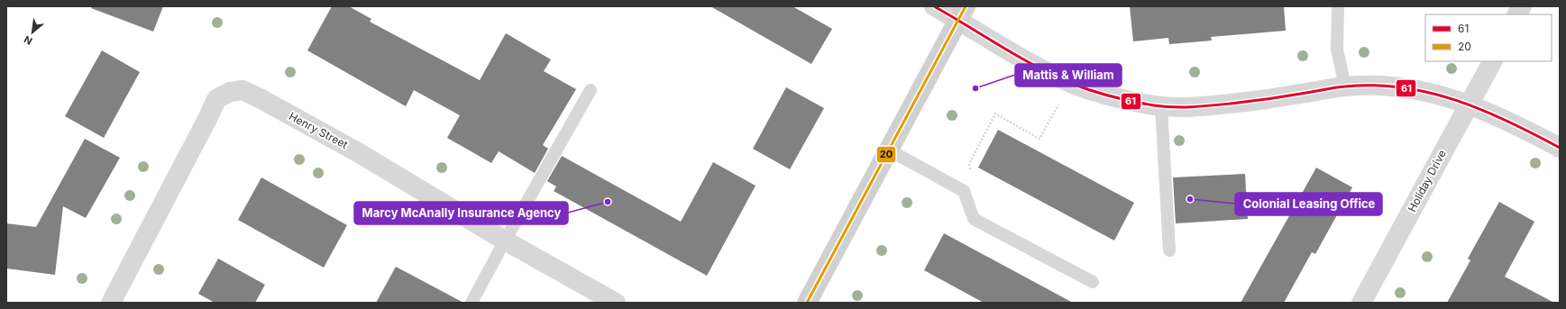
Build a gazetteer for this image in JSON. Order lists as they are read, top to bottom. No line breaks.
{"streets":{"street":["Henry Street","Holiday Drive"]},"places":["Mattis & William","Colonial Leasing Office","Marcy McAnally Insurance Agency"],"lines":["transit line 61","transit line 20"],"legend":["61","20"],"north":"bottom left"}
